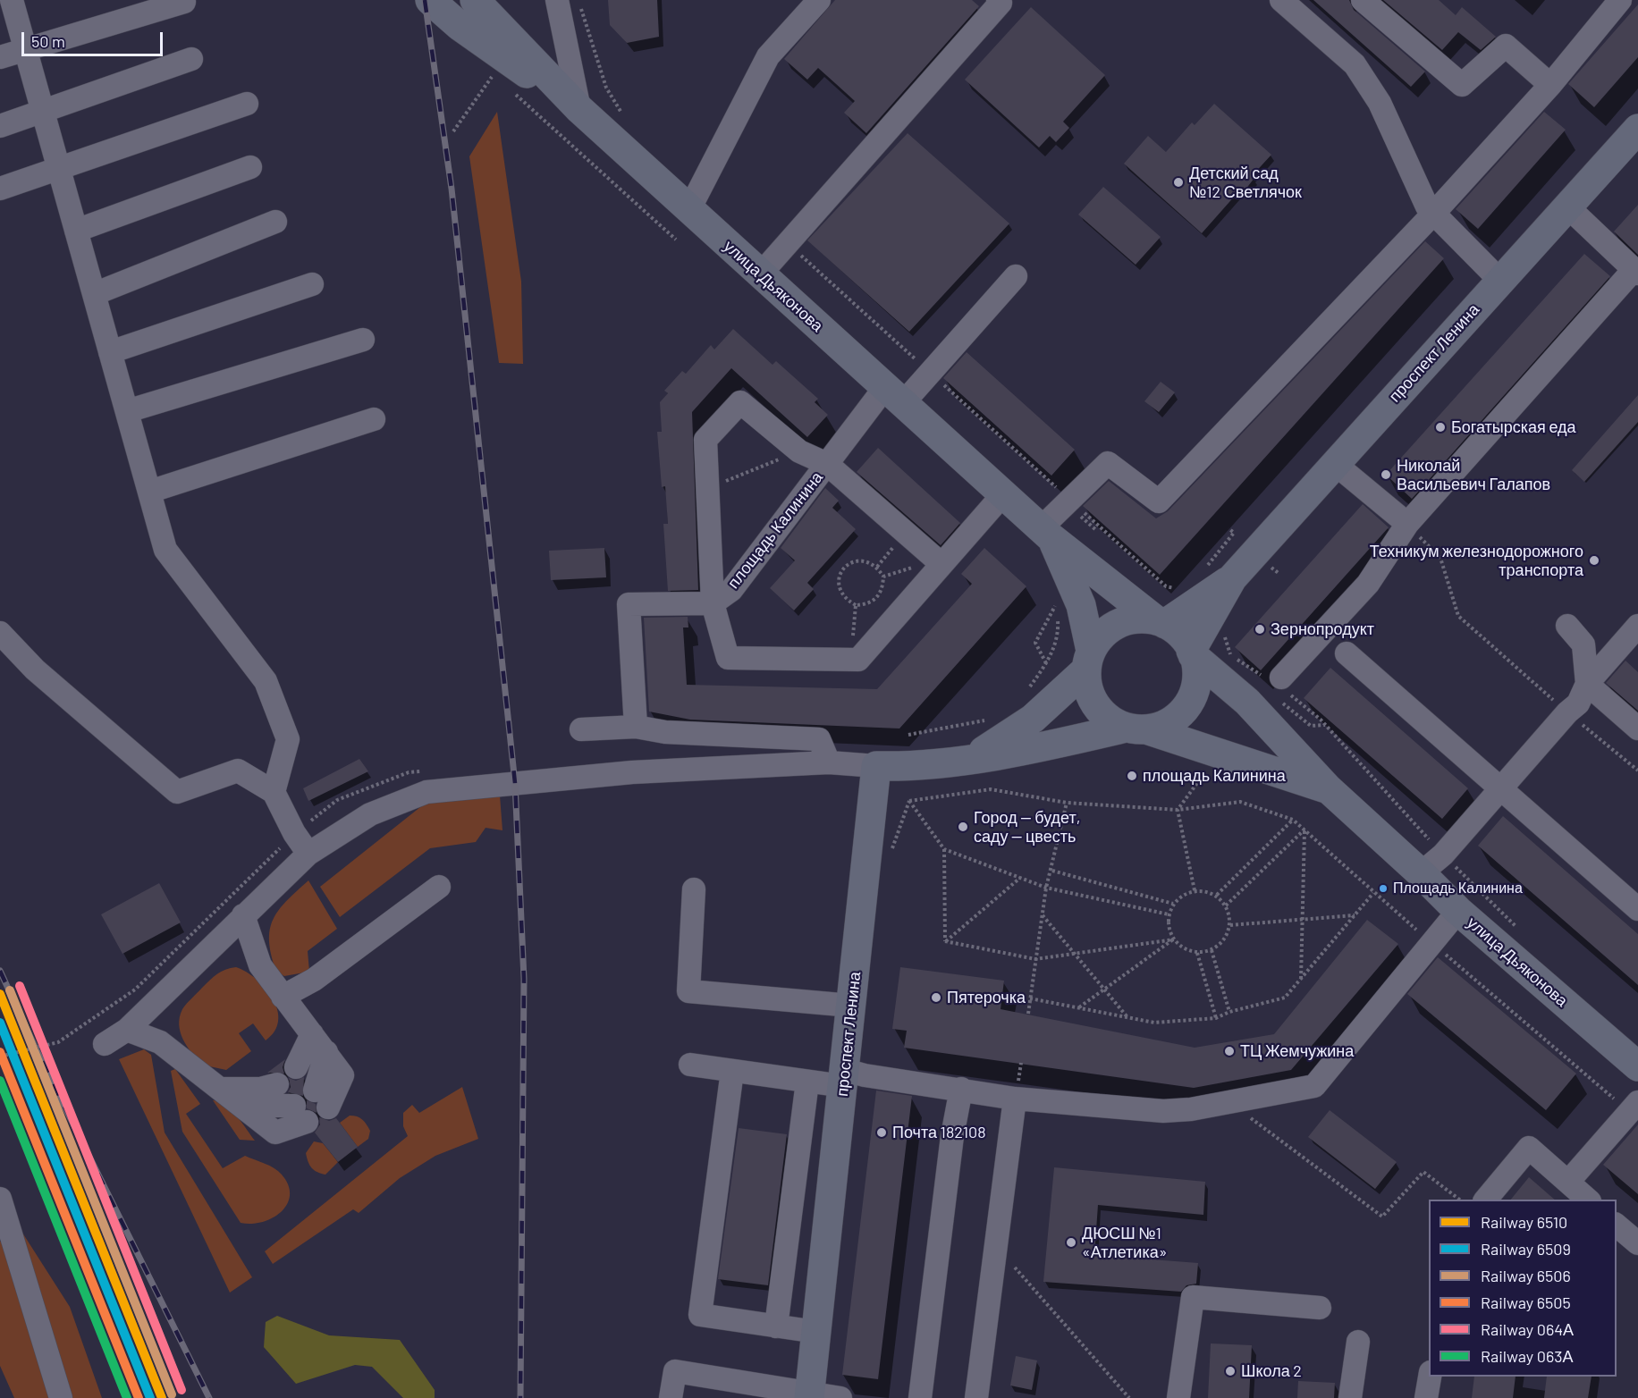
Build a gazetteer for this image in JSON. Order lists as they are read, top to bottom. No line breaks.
{"streets":{"main road":["улица Дьяконова","проспект Ленина"],"street":["площадь Калинина"]},"crossings":[["улица Дьяконова","проспект Ленина"],["улица Дьяконова","площадь Калинина"]],"places":["Детский сад №12 Светлячок","Богатырская еда","Николай Васильевич Галапов","Техникум железнодорожного транспорта","Зернопродукт","площадь Калинина","Город — будет, саду — цвесть","Площадь Калинина","Пятерочка","ТЦ Жемчужина","Почта 182108","ДЮСШ №1 «Атлетика»","Школа 2"],"lines":["rail line 064А","rail line 6506","rail line 6510","rail line 6509","rail line 6505","rail line 063А"],"legend":["Railway 6510","Railway 6509","Railway 6506","Railway 6505","Railway 064А","Railway 063А"],"scale_bar":"50 m"}
